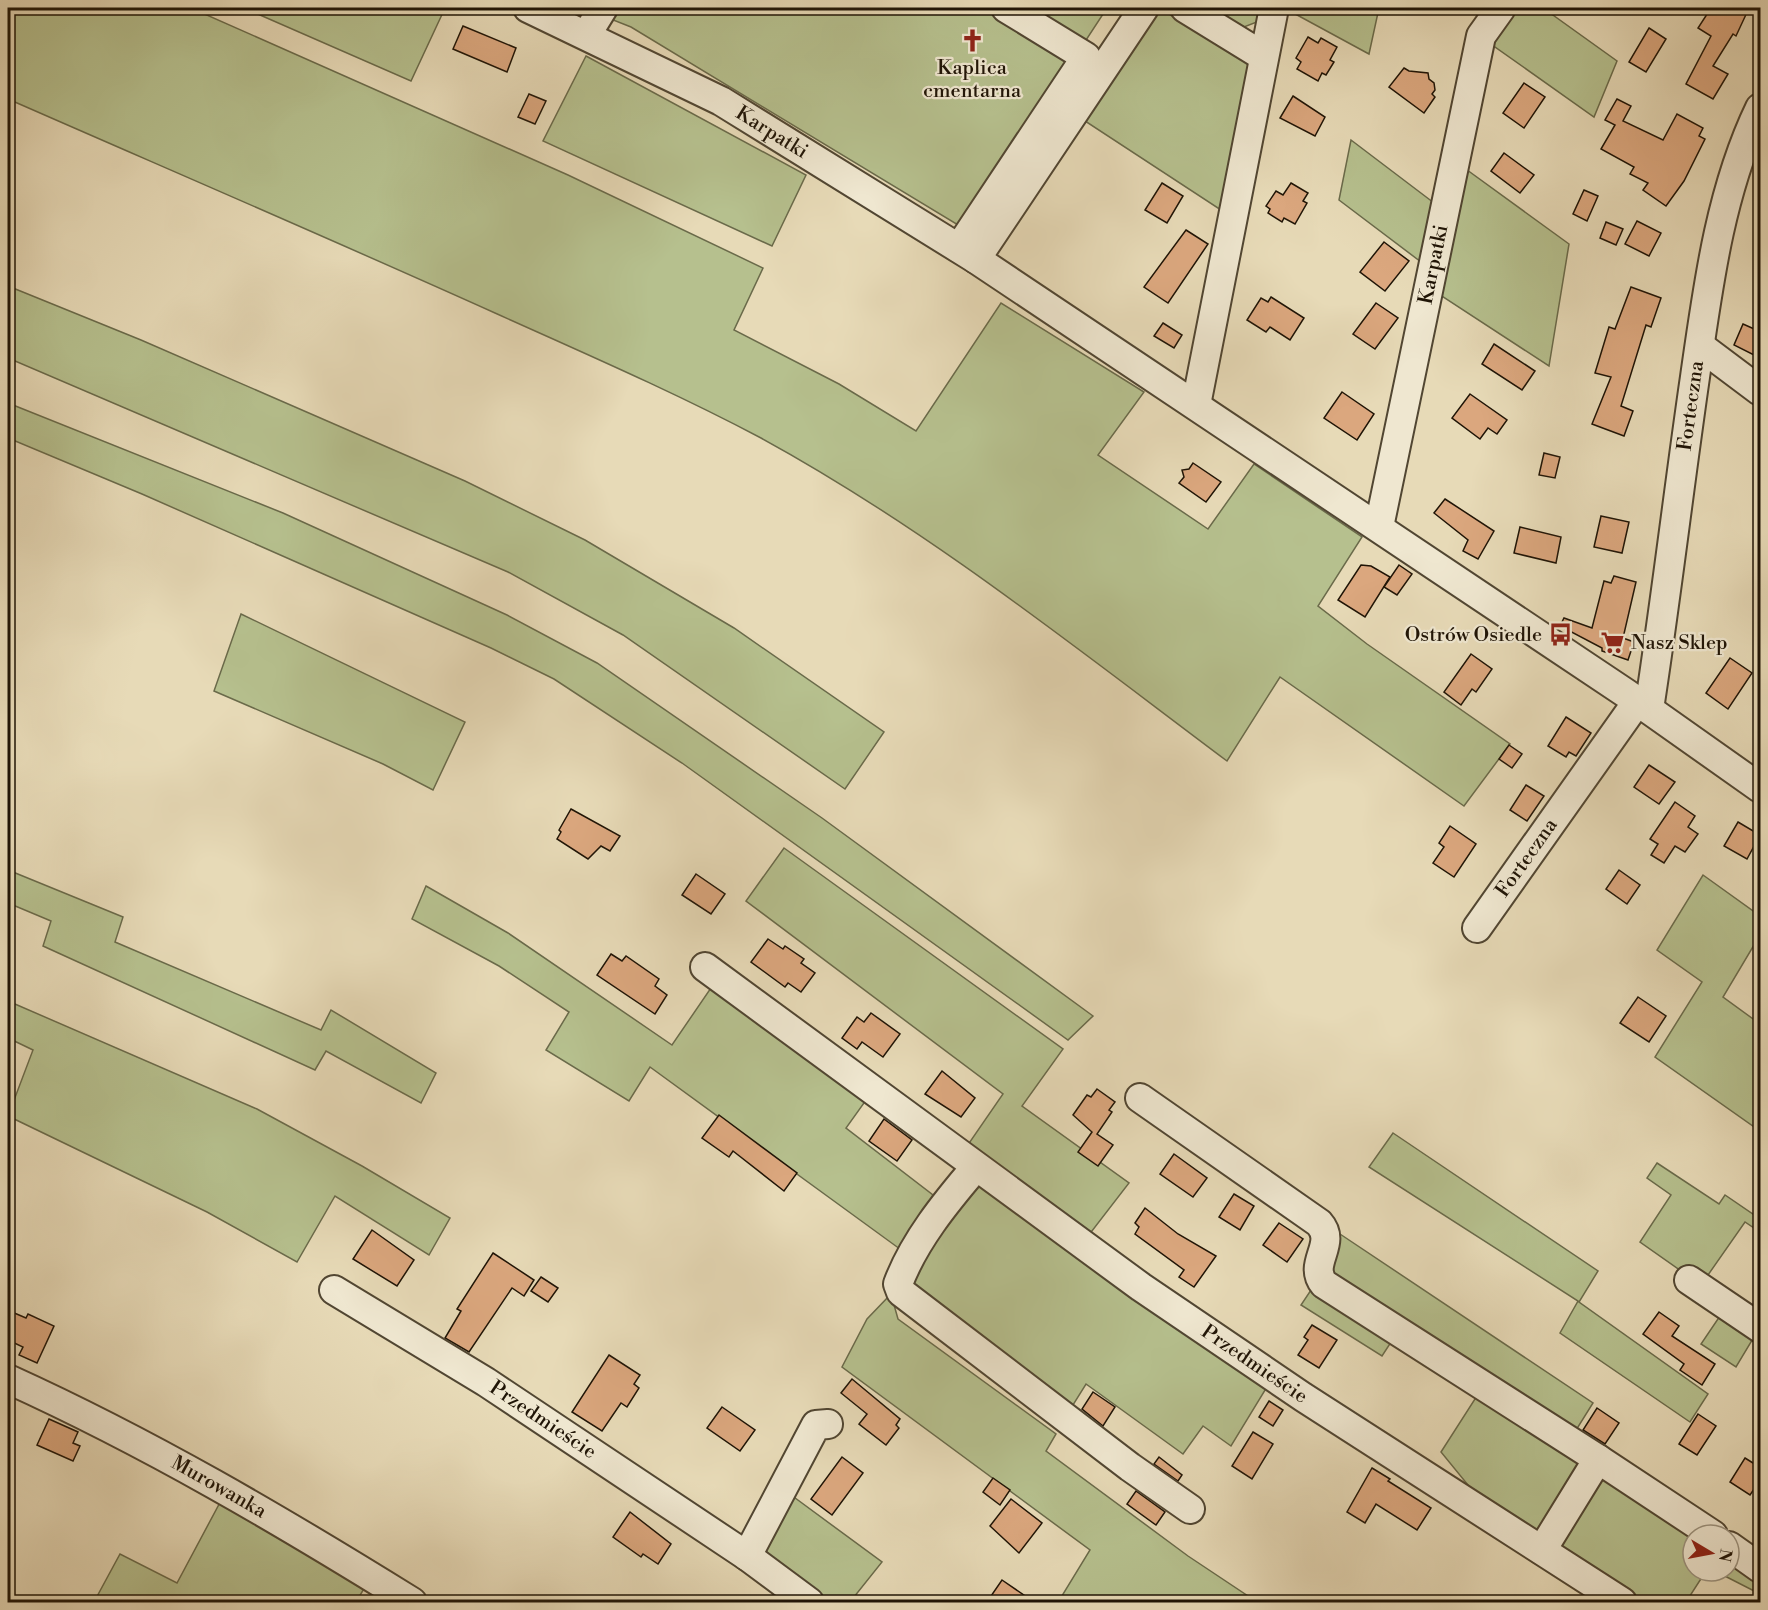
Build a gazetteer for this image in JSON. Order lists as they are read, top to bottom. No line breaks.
{"streets":{"street":["Karpatki","Forteczna","Przedmieście","Murowanka"]},"crossings":[["Karpatki","Forteczna"]],"places":{"church":["Kaplica cmentarna"],"bus stop":["Ostrów Osiedle"],"supermarket":["Nasz Sklep"]},"north":"right"}
